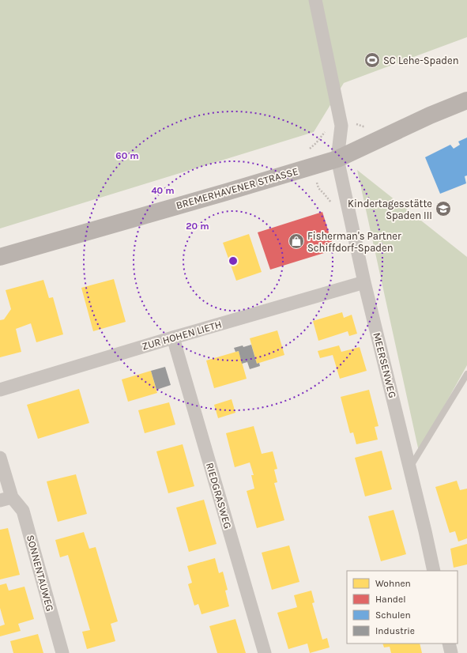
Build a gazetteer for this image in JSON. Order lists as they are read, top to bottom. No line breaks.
{"streets":{"street":["BREMERHAVENER STRASSE","ZUR HOHEN LIETH","MEERSENWEG","RIEDGRASWEG","SONNENTAUWEG"]},"crossings":[["BREMERHAVENER STRASSE","MEERSENWEG"],["ZUR HOHEN LIETH","MEERSENWEG"],["ZUR HOHEN LIETH","RIEDGRASWEG"]],"places":{"sports":["SC Lehe-Spaden"],"school or university":["Kindertagesstätte Spaden III"],"shop":["Fisherman's Partner Schiffdorf-Spaden"]},"legend":["Wohnen","Handel","Schulen","Industrie"],"rings":["60 m","40 m","20 m"]}
